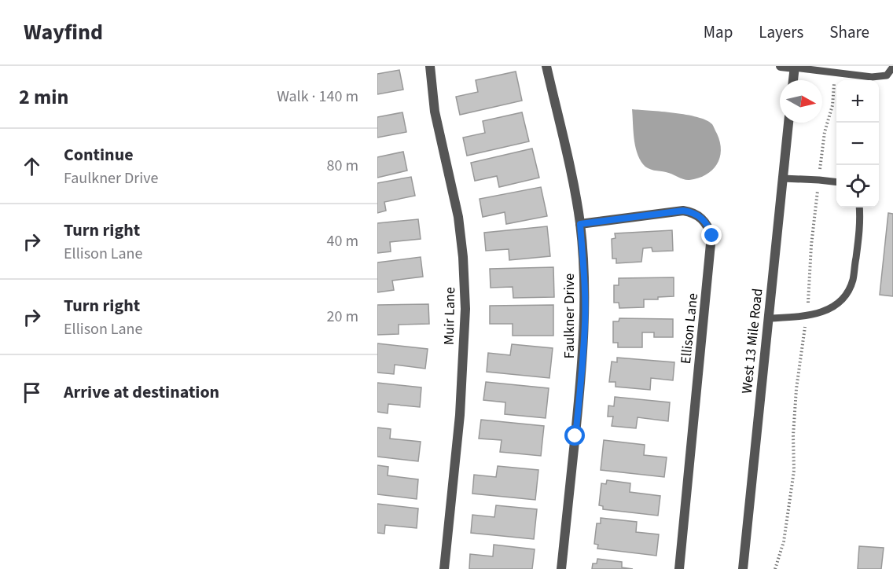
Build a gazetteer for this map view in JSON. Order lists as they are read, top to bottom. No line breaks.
{"streets":{"street":["Muir Lane","Faulkner Drive","Ellison Lane","West 13 Mile Road"]},"crossings":[["Faulkner Drive","Ellison Lane"]],"north":"right","page":{"header":"Wayfind","nav":["Map","Layers","Share"],"heading":["2 min","Walk · 140 m"],"map_buttons":["+","−"],"list":[["Continue","Faulkner Drive","80 m"],["Turn right","Ellison Lane","40 m"],["Turn right","Ellison Lane","20 m"],"Arrive at destination"]}}
